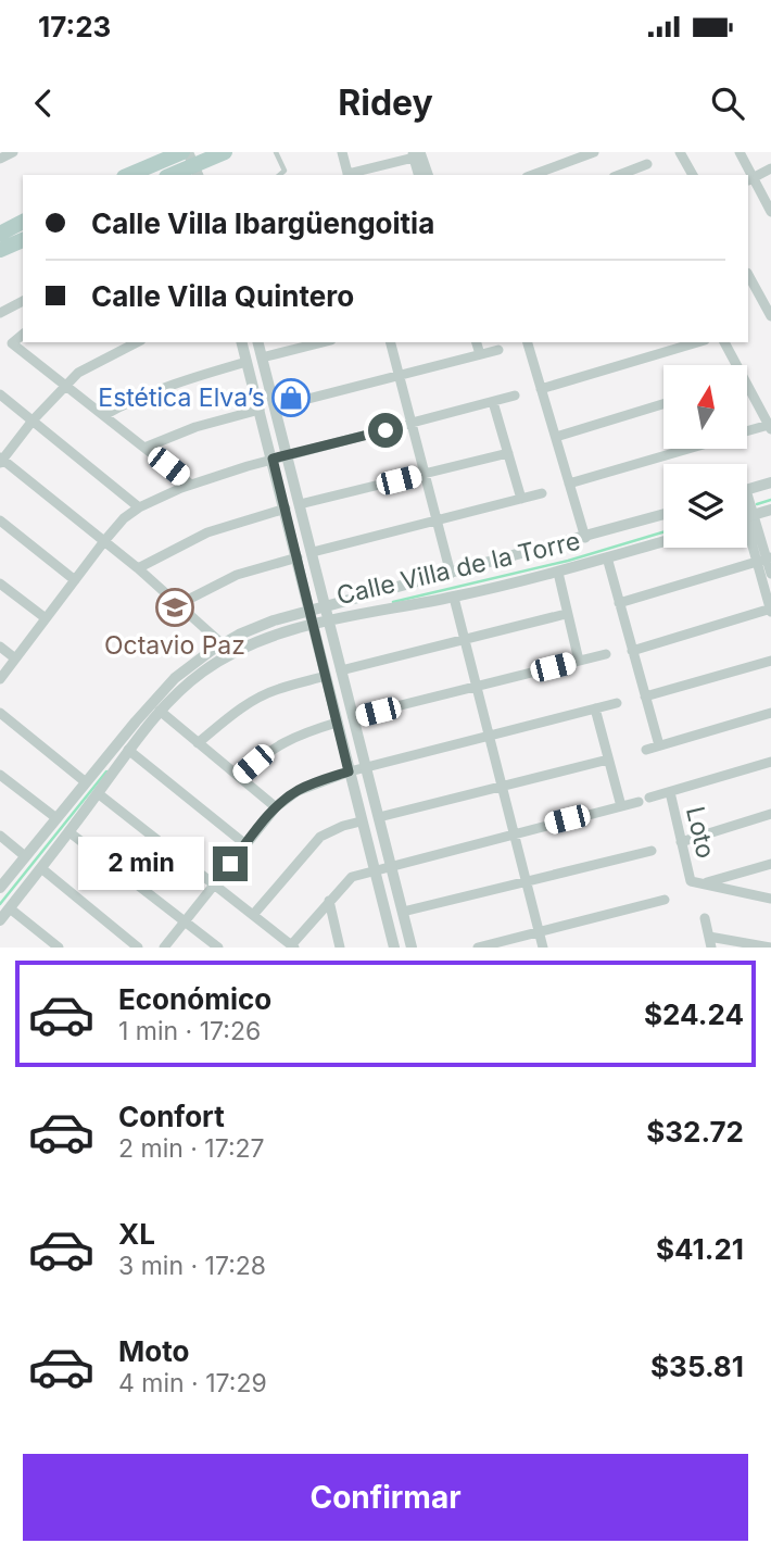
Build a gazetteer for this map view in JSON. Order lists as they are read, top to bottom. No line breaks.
{"streets":{"street":["Calle Villa de la Torre","Loto"]},"places":{"shop":["Estética Elva’s"],"school or university":["Octavio Paz"]},"north":"top","page":{"status":"17:23","header":"Ridey","banner":["Calle Villa Ibargüengoitia","Calle Villa Quintero"],"bubble":"2 min","list":[{"name":"Económico","note":"1 min · 17:26","value":"$24.24"},{"name":"Confort","note":"2 min · 17:27","value":"$32.72"},{"name":"XL","note":"3 min · 17:28","value":"$41.21"},{"name":"Moto","note":"4 min · 17:29","value":"$35.81"}],"buttons":"Confirmar"}}
